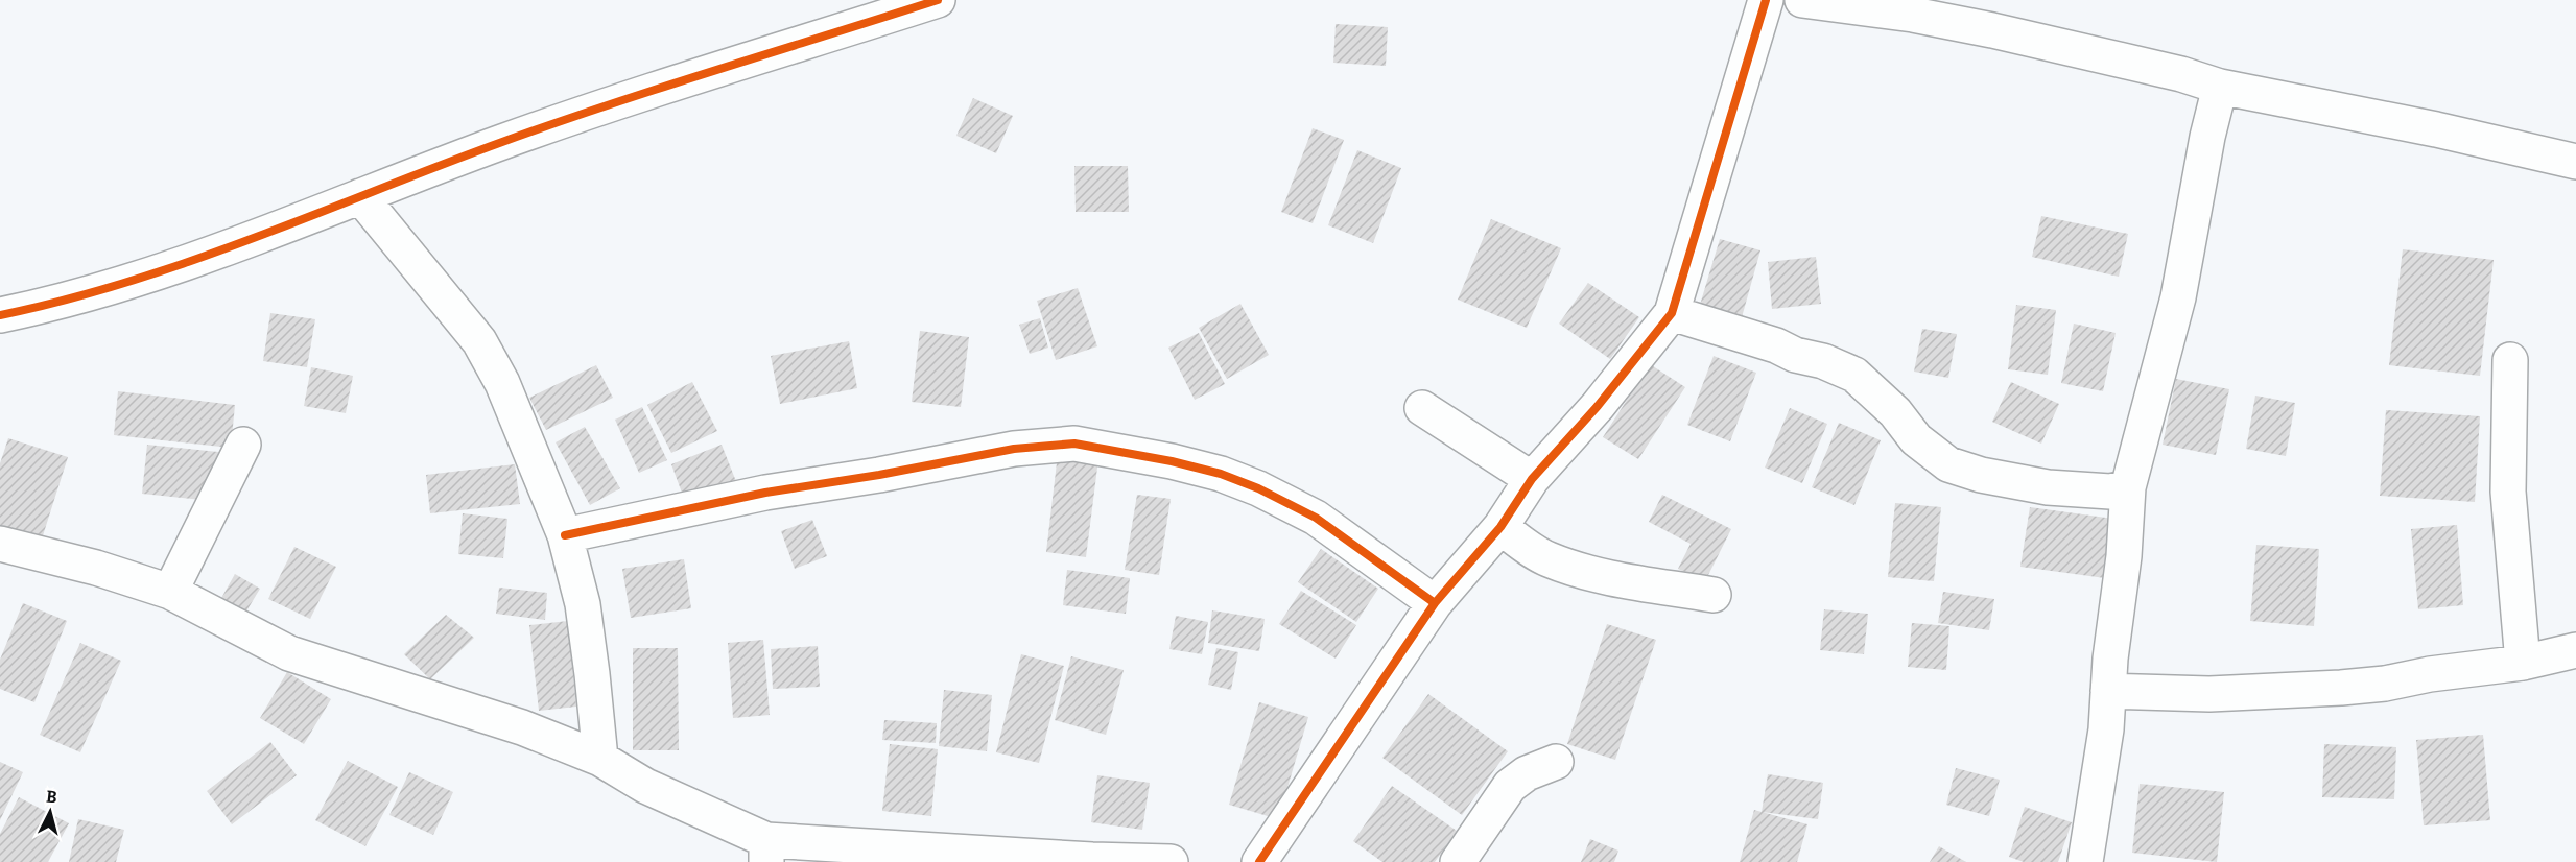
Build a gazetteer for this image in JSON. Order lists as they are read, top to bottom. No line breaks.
{"north":"top"}
